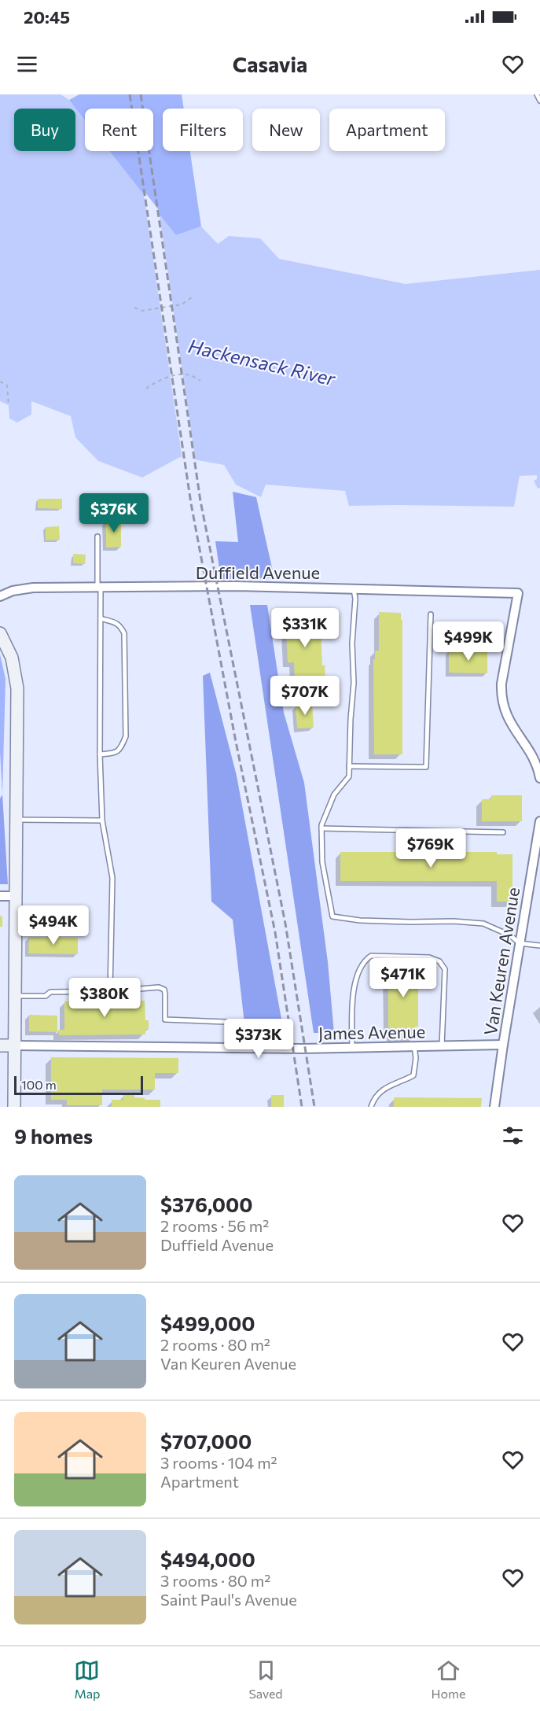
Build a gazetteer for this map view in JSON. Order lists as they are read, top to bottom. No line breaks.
{"streets":{"street":["Duffield Avenue","Van Keuren Avenue","James Avenue"]},"crossings":[["Van Keuren Avenue","James Avenue"]],"water":["Hackensack River"],"scale_bar":"100 m","page":{"status":"20:45","header":"Casavia","chip":["Buy","Rent","Filters","New","Apartment"],"price":["$376K","$331K","$499K","$707K","$769K","$494K","$471K","$380K","$373K"],"scale":"100 m","heading":"9 homes","list":[{"name":"$376,000","note":"2 rooms · 56 m² · Duffield Avenue"},{"name":"$499,000","note":"2 rooms · 80 m² · Van Keuren Avenue"},{"name":"$707,000","note":"3 rooms · 104 m² · Apartment"},{"name":"$494,000","note":"3 rooms · 80 m² · Saint Paul's Avenue"}],"tabs":["Map","Saved","Home"]}}
